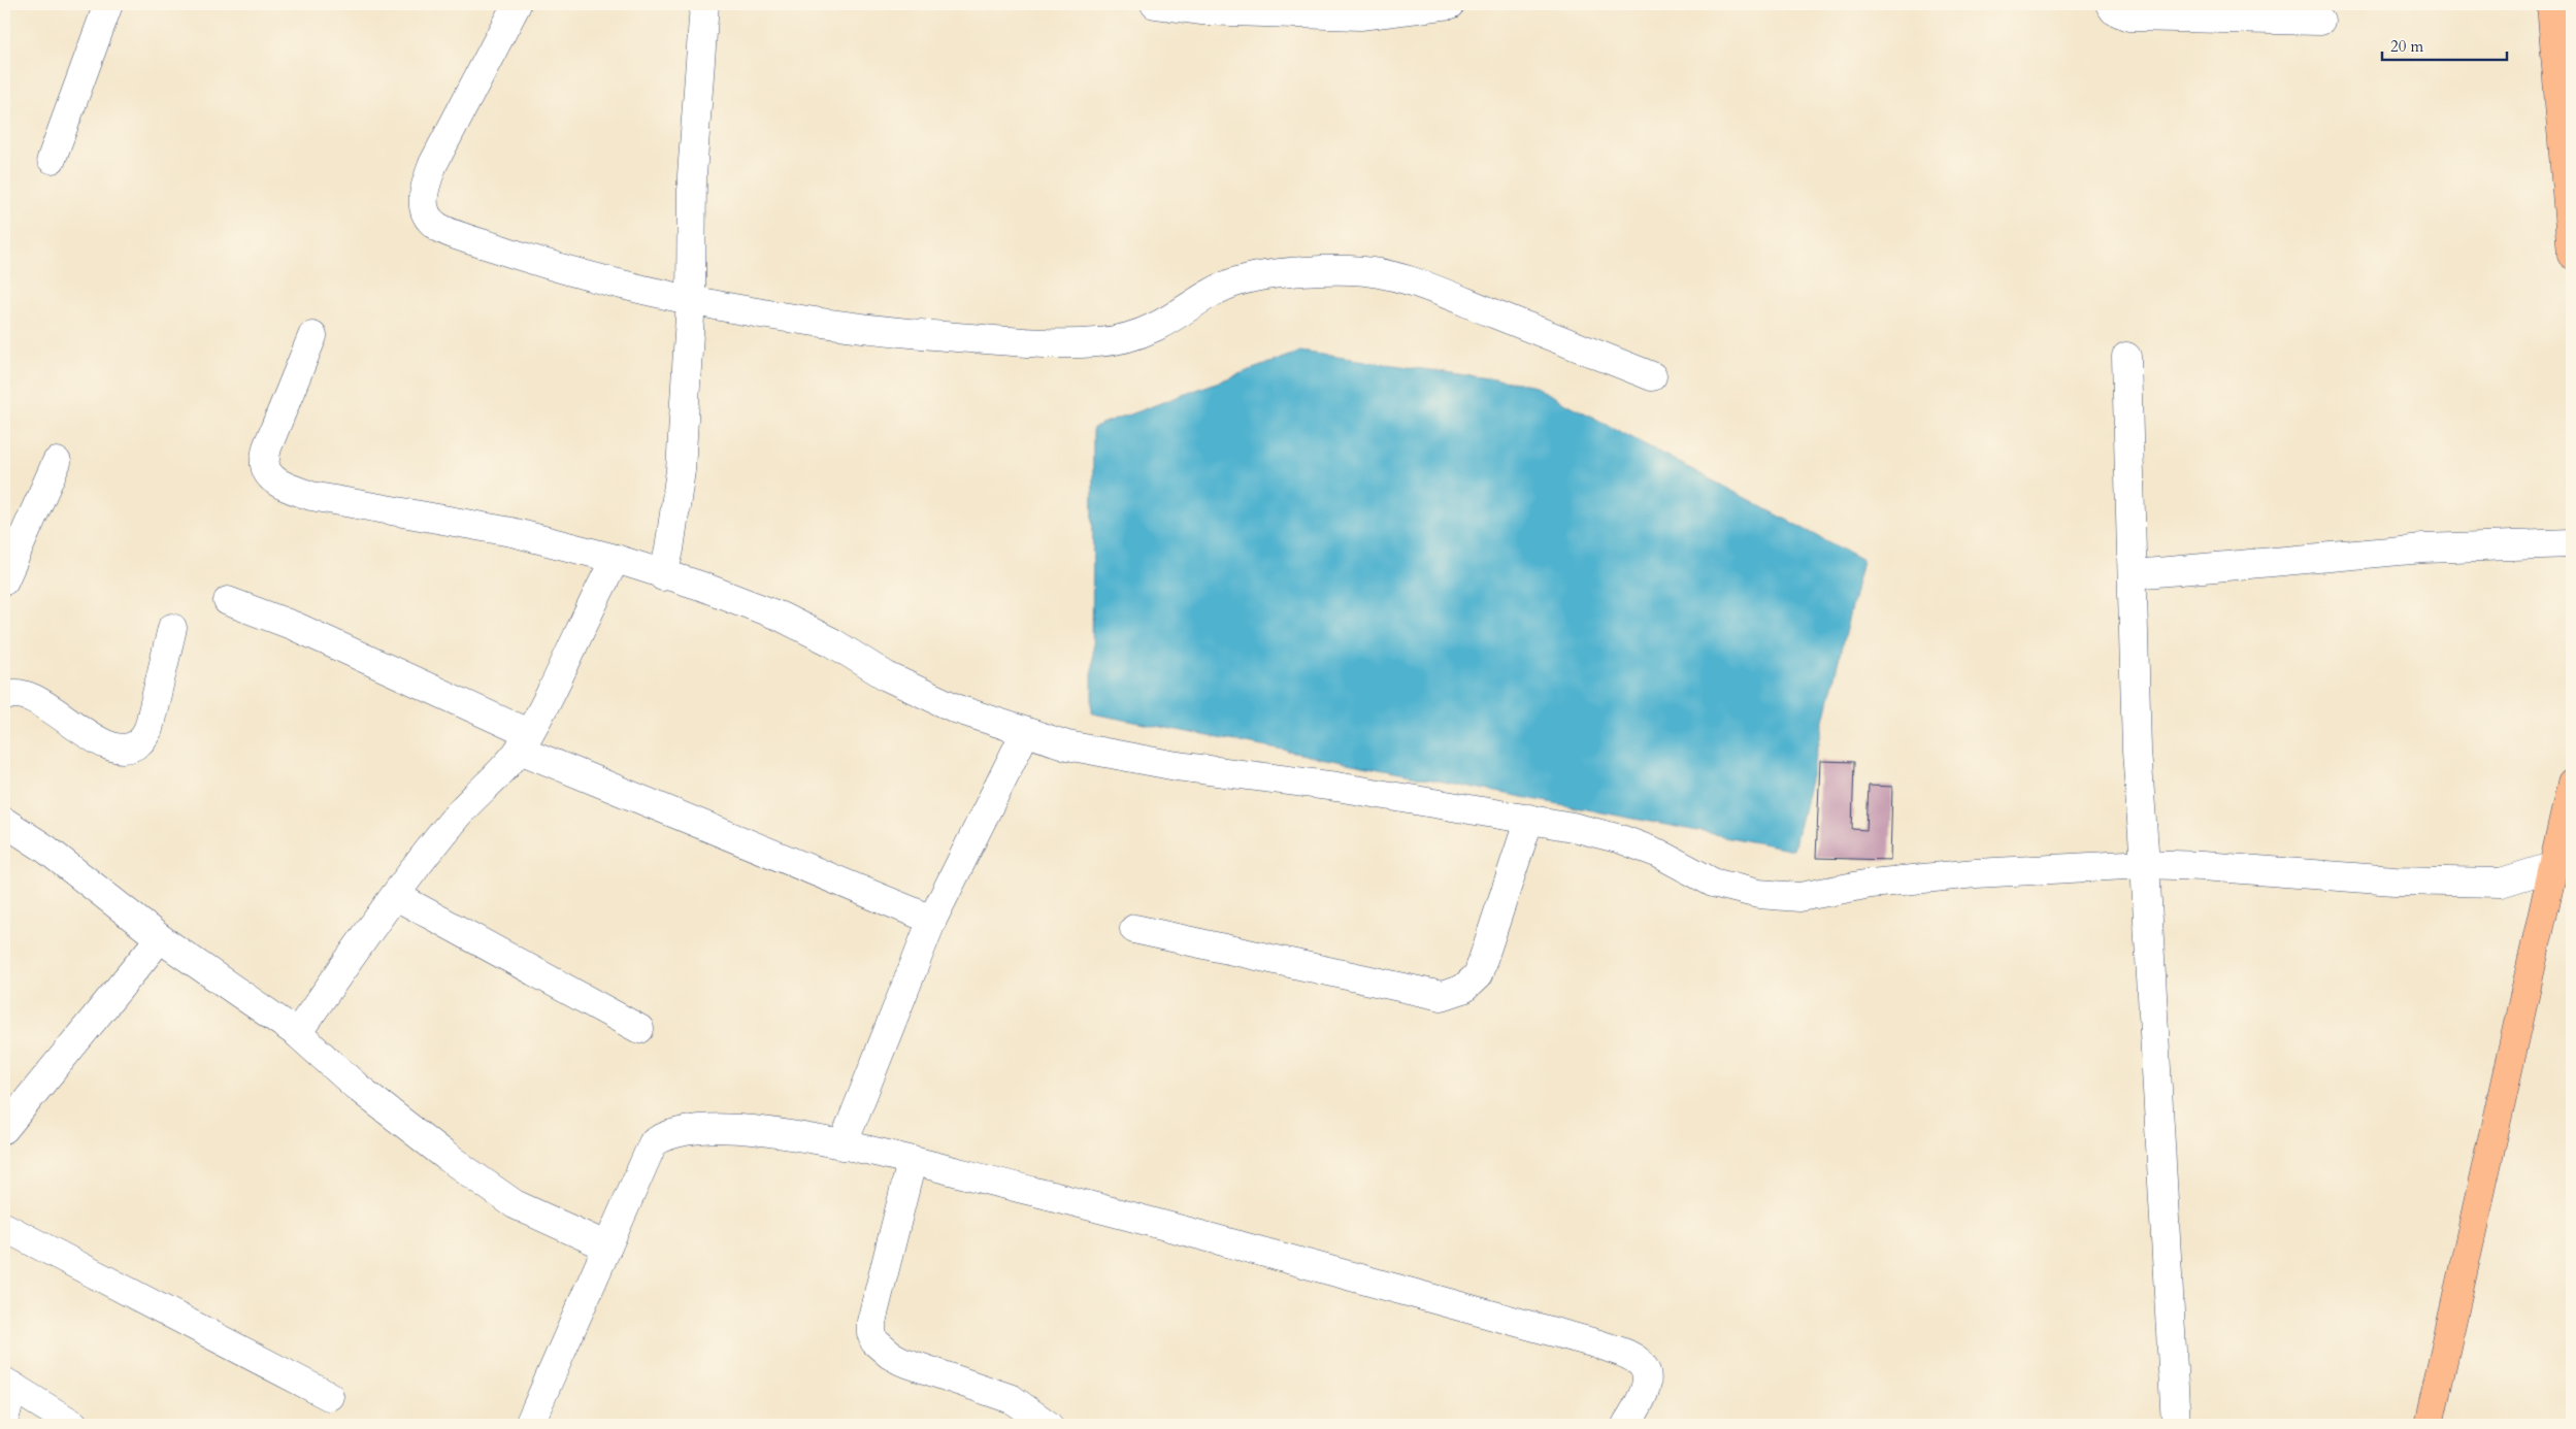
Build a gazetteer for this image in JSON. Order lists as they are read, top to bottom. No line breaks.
{"scale_bar":"20 m"}
